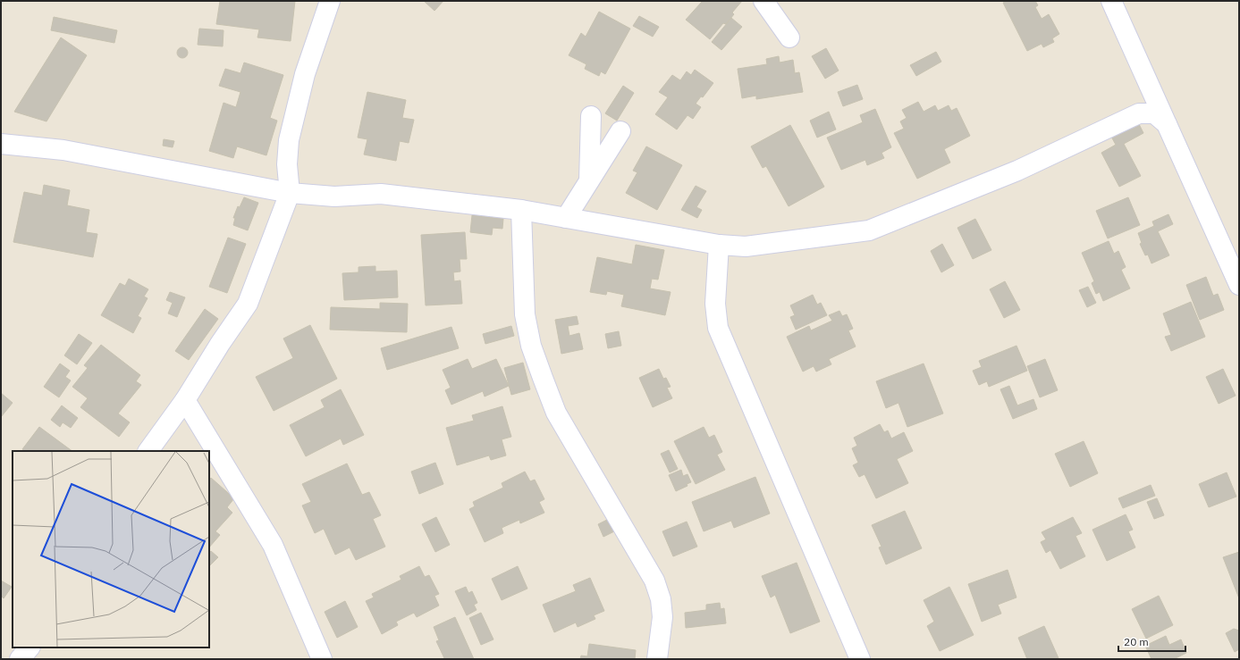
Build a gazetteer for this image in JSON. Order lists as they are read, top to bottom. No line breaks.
{"scale_bar":"20 m"}
